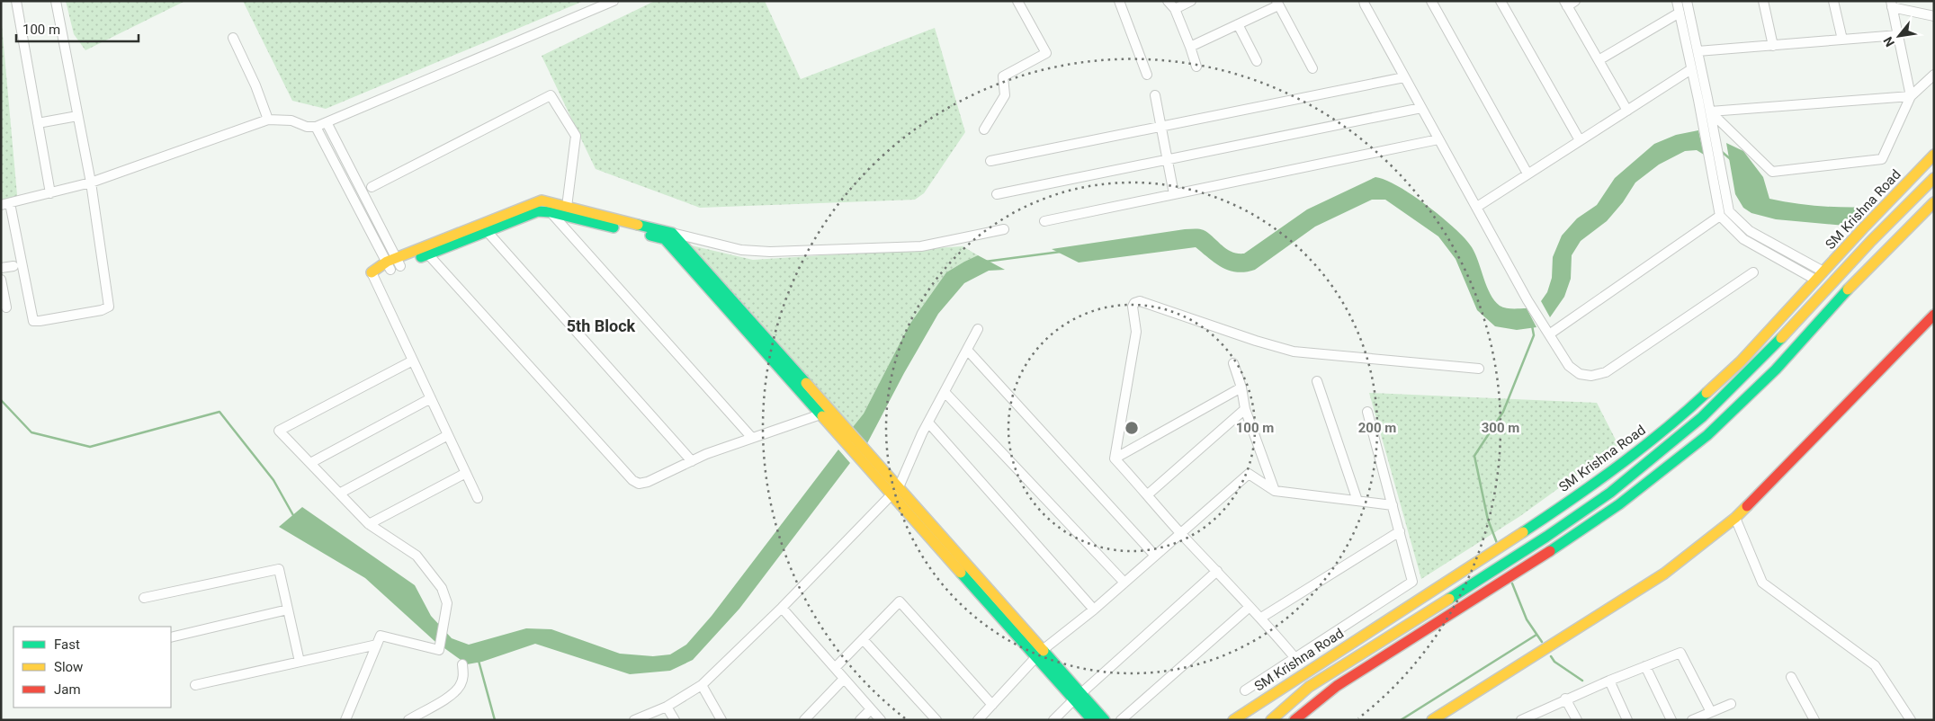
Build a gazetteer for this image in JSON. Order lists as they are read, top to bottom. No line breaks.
{"streets":{"main road":["SM Krishna Road"]},"districts":["5th Block"],"legend":["Fast","Slow","Jam"],"scale_bar":"100 m","north":"bottom left","rings":["100 m","200 m","300 m"]}
